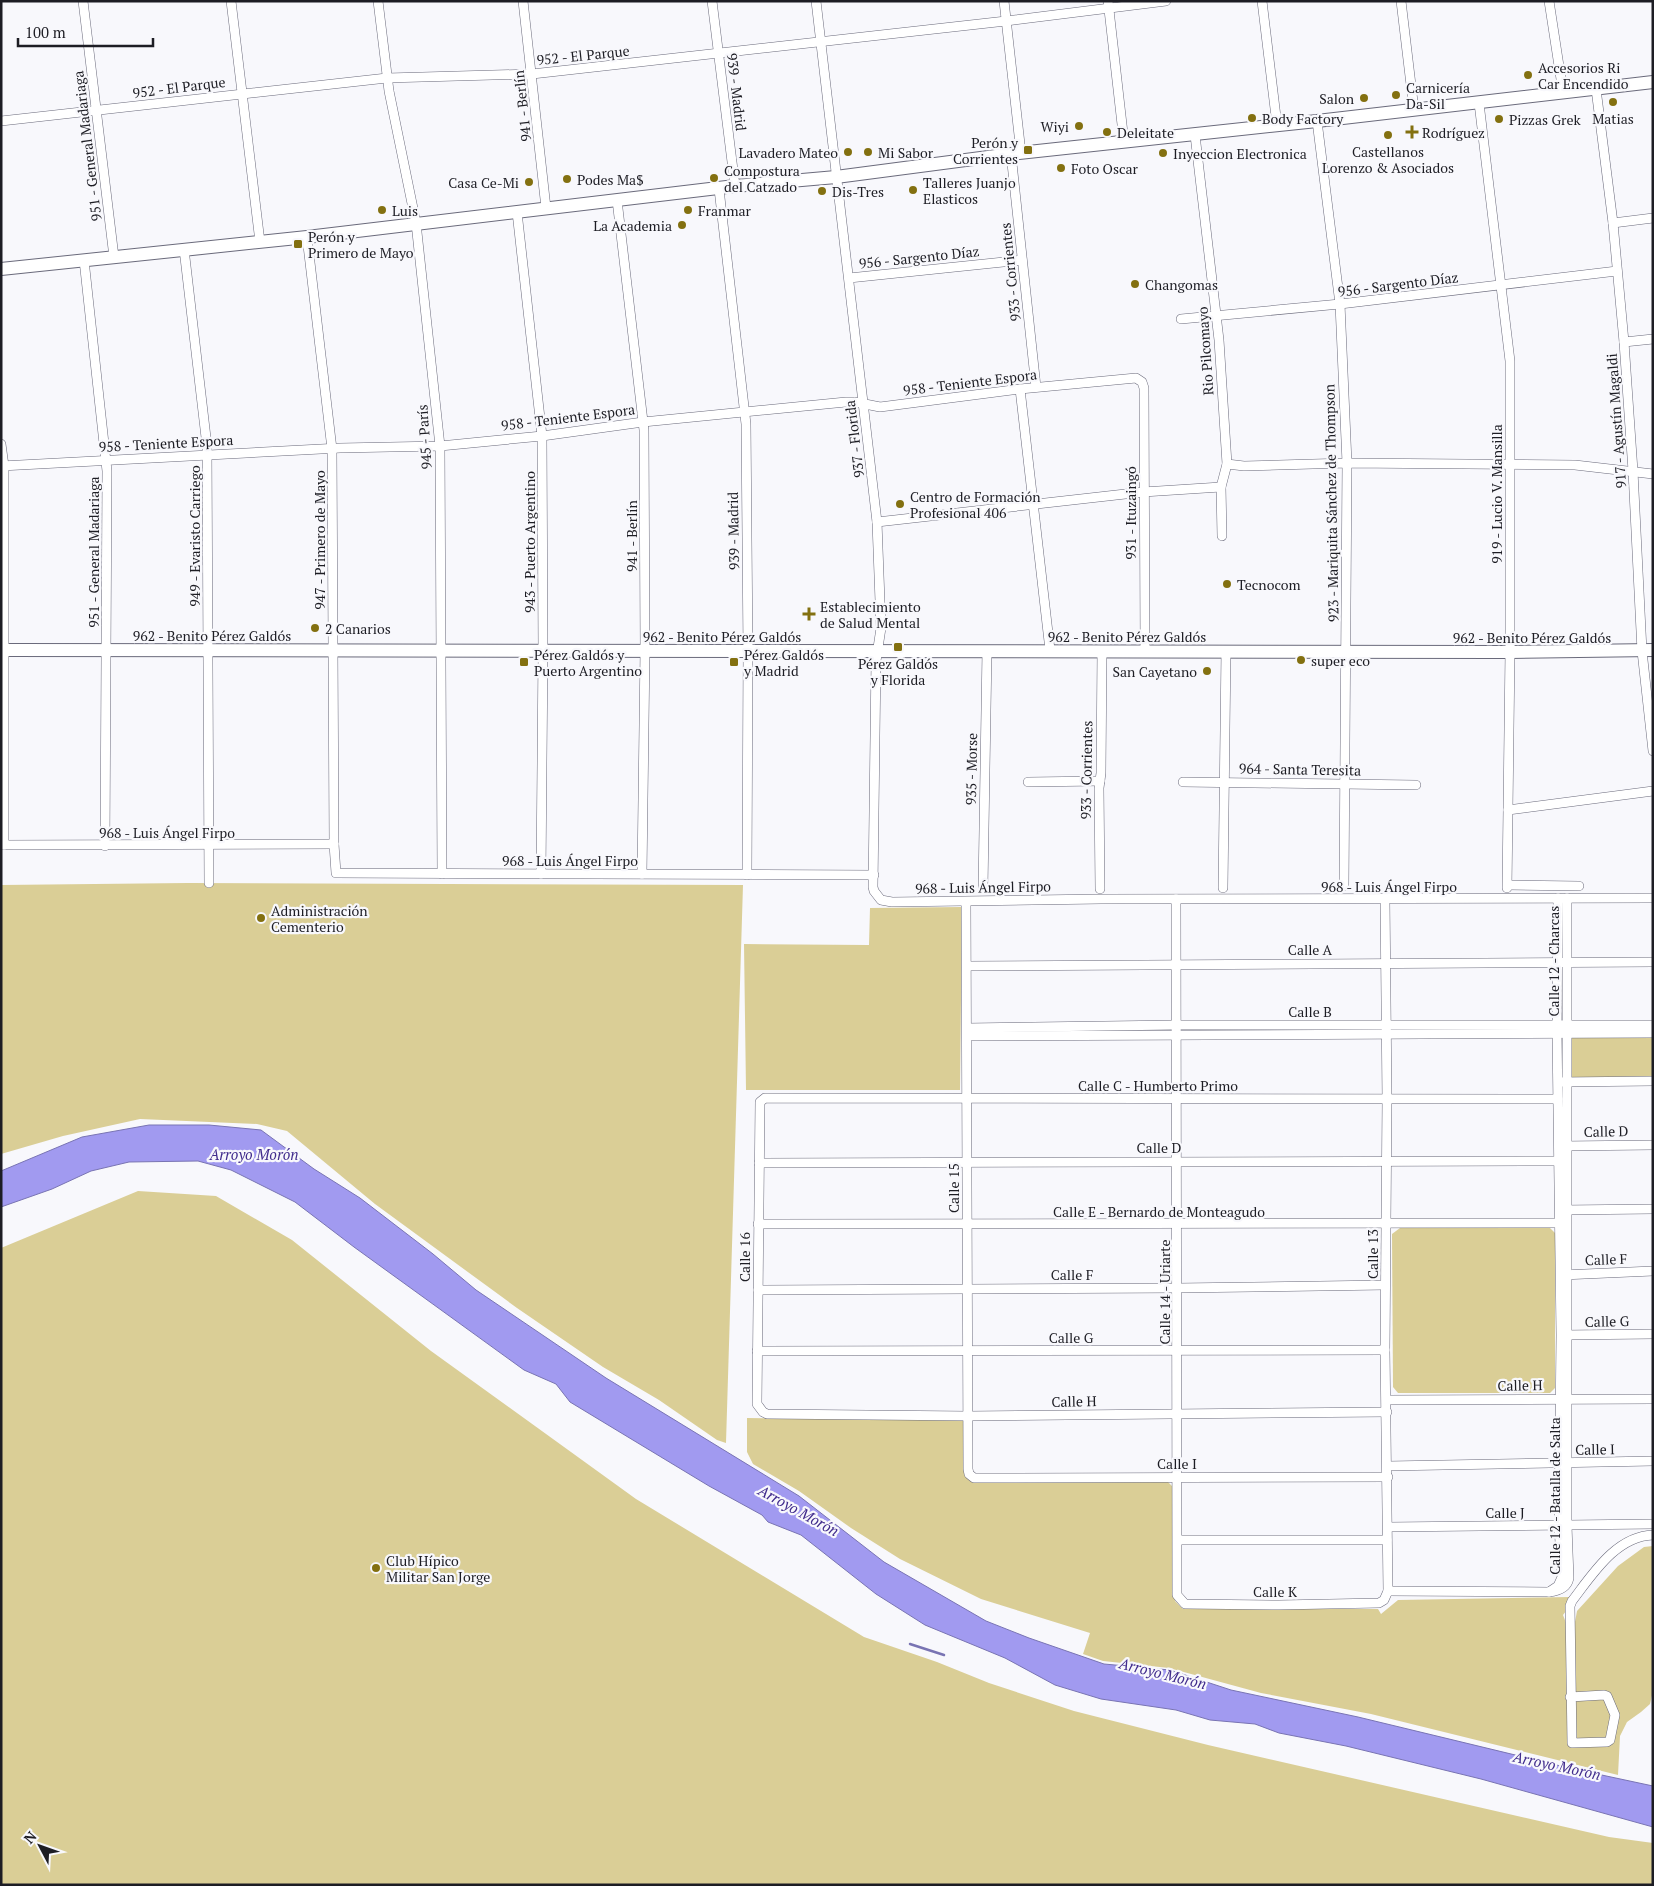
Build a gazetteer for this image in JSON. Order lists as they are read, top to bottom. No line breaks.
{"streets":{"main road":["962 - Benito Pérez Galdós"],"street":["952 - El Parque","939 - Madrid","941 - Berlín","951 - General Madariaga","956 - Sargento Díaz","933 - Corrientes","Rio Pilcomayo","958 - Teniente Espora","917 - Agustín Magaldi","945 - París","937 - Florida","919 - Lucio V. Mansilla","923 - Mariquita Sánchez de Thompson","931 - Ituzaingó","949 - Evaristo Carriego","947 - Primero de Mayo","943 - Puerto Argentino","935 - Morse","964 - Santa Teresita","968 - Luis Ángel Firpo","Calle A","Calle 12 - Charcas","Calle B","Calle C - Humberto Primo","Calle D","Calle 15","Calle E - Bernardo de Monteagudo","Calle 13","Calle 16","Calle F","Calle 14 - Uriarte","Calle G","Calle H","Calle I","Calle 12 - Batalla de Salta","Calle J","Calle K"]},"crossings":[["952 - El Parque","939 - Madrid"],["952 - El Parque","941 - Berlín"],["952 - El Parque","951 - General Madariaga"],["952 - El Parque","933 - Corrientes"],["952 - El Parque","945 - París"],["952 - El Parque","937 - Florida"],["939 - Madrid","958 - Teniente Espora"],["939 - Madrid","962 - Benito Pérez Galdós"],["939 - Madrid","968 - Luis Ángel Firpo"],["941 - Berlín","958 - Teniente Espora"],["941 - Berlín","962 - Benito Pérez Galdós"],["941 - Berlín","968 - Luis Ángel Firpo"],["951 - General Madariaga","958 - Teniente Espora"],["951 - General Madariaga","962 - Benito Pérez Galdós"],["951 - General Madariaga","968 - Luis Ángel Firpo"],["956 - Sargento Díaz","933 - Corrientes"],["956 - Sargento Díaz","Rio Pilcomayo"],["956 - Sargento Díaz","917 - Agustín Magaldi"],["956 - Sargento Díaz","937 - Florida"],["956 - Sargento Díaz","919 - Lucio V. Mansilla"],["956 - Sargento Díaz","923 - Mariquita Sánchez de Thompson"],["933 - Corrientes","958 - Teniente Espora"],["933 - Corrientes","962 - Benito Pérez Galdós"],["958 - Teniente Espora","945 - París"],["958 - Teniente Espora","937 - Florida"],["958 - Teniente Espora","931 - Ituzaingó"],["958 - Teniente Espora","949 - Evaristo Carriego"],["958 - Teniente Espora","947 - Primero de Mayo"],["958 - Teniente Espora","943 - Puerto Argentino"],["917 - Agustín Magaldi","962 - Benito Pérez Galdós"],["945 - París","962 - Benito Pérez Galdós"],["945 - París","968 - Luis Ángel Firpo"],["937 - Florida","962 - Benito Pérez Galdós"],["937 - Florida","968 - Luis Ángel Firpo"],["919 - Lucio V. Mansilla","962 - Benito Pérez Galdós"],["923 - Mariquita Sánchez de Thompson","962 - Benito Pérez Galdós"],["923 - Mariquita Sánchez de Thompson","964 - Santa Teresita"],["931 - Ituzaingó","962 - Benito Pérez Galdós"],["949 - Evaristo Carriego","962 - Benito Pérez Galdós"],["949 - Evaristo Carriego","968 - Luis Ángel Firpo"],["947 - Primero de Mayo","962 - Benito Pérez Galdós"],["947 - Primero de Mayo","968 - Luis Ángel Firpo"],["943 - Puerto Argentino","962 - Benito Pérez Galdós"],["943 - Puerto Argentino","968 - Luis Ángel Firpo"],["962 - Benito Pérez Galdós","935 - Morse"],["968 - Luis Ángel Firpo","Calle 12 - Charcas"],["968 - Luis Ángel Firpo","Calle 15"],["968 - Luis Ángel Firpo","Calle 13"],["968 - Luis Ángel Firpo","Calle 14 - Uriarte"],["Calle A","Calle 12 - Charcas"],["Calle A","Calle 15"],["Calle A","Calle 13"],["Calle A","Calle 14 - Uriarte"],["Calle 12 - Charcas","Calle B"],["Calle 12 - Charcas","Calle 12 - Batalla de Salta"],["Calle B","Calle 15"],["Calle B","Calle 13"],["Calle B","Calle 14 - Uriarte"],["Calle B","Calle 12 - Batalla de Salta"],["Calle C - Humberto Primo","Calle 15"],["Calle C - Humberto Primo","Calle 13"],["Calle C - Humberto Primo","Calle 16"],["Calle C - Humberto Primo","Calle 14 - Uriarte"],["Calle C - Humberto Primo","Calle 12 - Batalla de Salta"],["Calle D","Calle 15"],["Calle D","Calle 13"],["Calle D","Calle 16"],["Calle D","Calle 14 - Uriarte"],["Calle D","Calle 12 - Batalla de Salta"],["Calle 15","Calle E - Bernardo de Monteagudo"],["Calle 15","Calle F"],["Calle 15","Calle G"],["Calle 15","Calle H"],["Calle 15","Calle I"],["Calle E - Bernardo de Monteagudo","Calle 13"],["Calle E - Bernardo de Monteagudo","Calle 16"],["Calle E - Bernardo de Monteagudo","Calle 14 - Uriarte"],["Calle E - Bernardo de Monteagudo","Calle 12 - Batalla de Salta"],["Calle 13","Calle F"],["Calle 13","Calle G"],["Calle 13","Calle H"],["Calle 13","Calle I"],["Calle 13","Calle 12 - Batalla de Salta"],["Calle 13","Calle J"],["Calle 13","Calle K"],["Calle 16","Calle F"],["Calle 16","Calle G"],["Calle 16","Calle H"],["Calle F","Calle 14 - Uriarte"],["Calle F","Calle 12 - Batalla de Salta"],["Calle 14 - Uriarte","Calle G"],["Calle 14 - Uriarte","Calle H"],["Calle 14 - Uriarte","Calle I"],["Calle 14 - Uriarte","Calle K"],["Calle G","Calle 12 - Batalla de Salta"],["Calle H","Calle 12 - Batalla de Salta"],["Calle I","Calle 12 - Batalla de Salta"],["Calle 12 - Batalla de Salta","Calle J"],["Calle 12 - Batalla de Salta","Calle K"]],"water":["Arroyo Morón"],"places":{"other":["Accesorios Ri Car Encendido","Carnicería Da-Sil","Salon","Matias","Body Factory","Pizzas Grek","Wiyi","Deleitate","Castellanos Lorenzo & Asociados","Lavadero Mateo","Mi Sabor","Inyeccion Electronica","Foto Oscar","Compostura del Catzado","Podes Ma$","Casa Ce-Mi","Talleres Juanjo Elasticos","Dis-Tres","Luis","Franmar","La Academia","Changomas","Centro de Formación Profesional 406","Tecnocom","2 Canarios","super eco","San Cayetano","Administración Cementerio","Club Hípico Militar San Jorge"],"health":["Rodríguez","Establecimiento de Salud Mental"],"transit":["Perón y Corrientes","Perón y Primero de Mayo","Pérez Galdós y Florida","Pérez Galdós y Puerto Argentino","Pérez Galdós y Madrid"]},"scale_bar":"100 m","north":"top left"}
